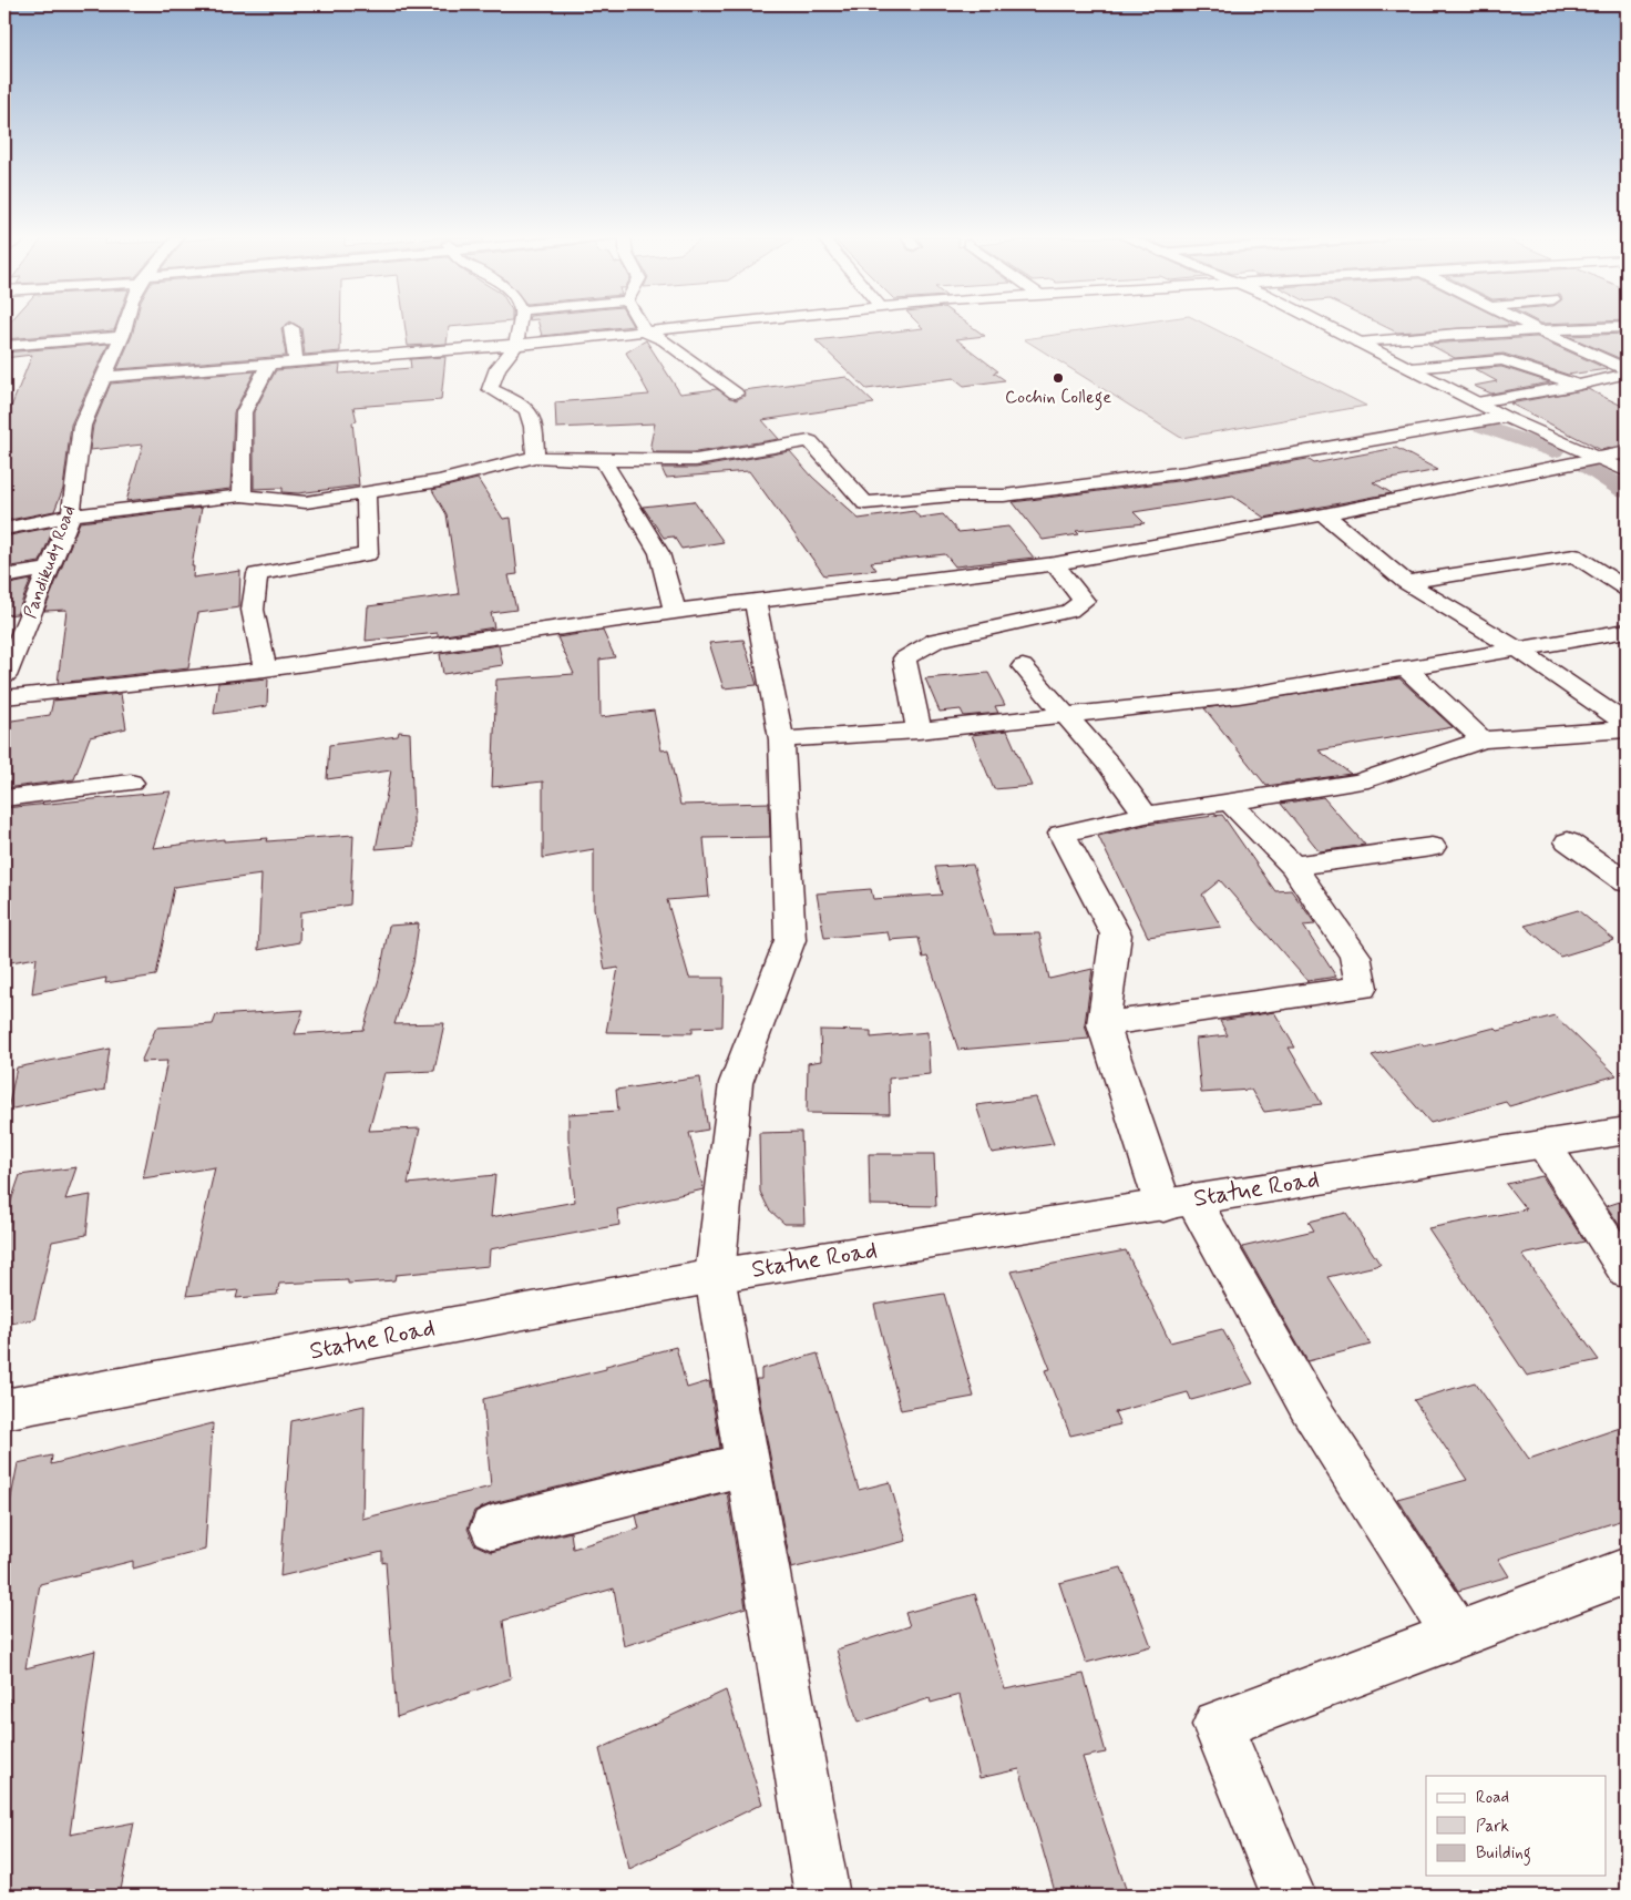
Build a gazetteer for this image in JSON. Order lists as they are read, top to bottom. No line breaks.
{"streets":{"street":["Pandikudy Road","Statue Road"]},"places":["Cochin College"],"legend":["Road","Park","Building"]}
